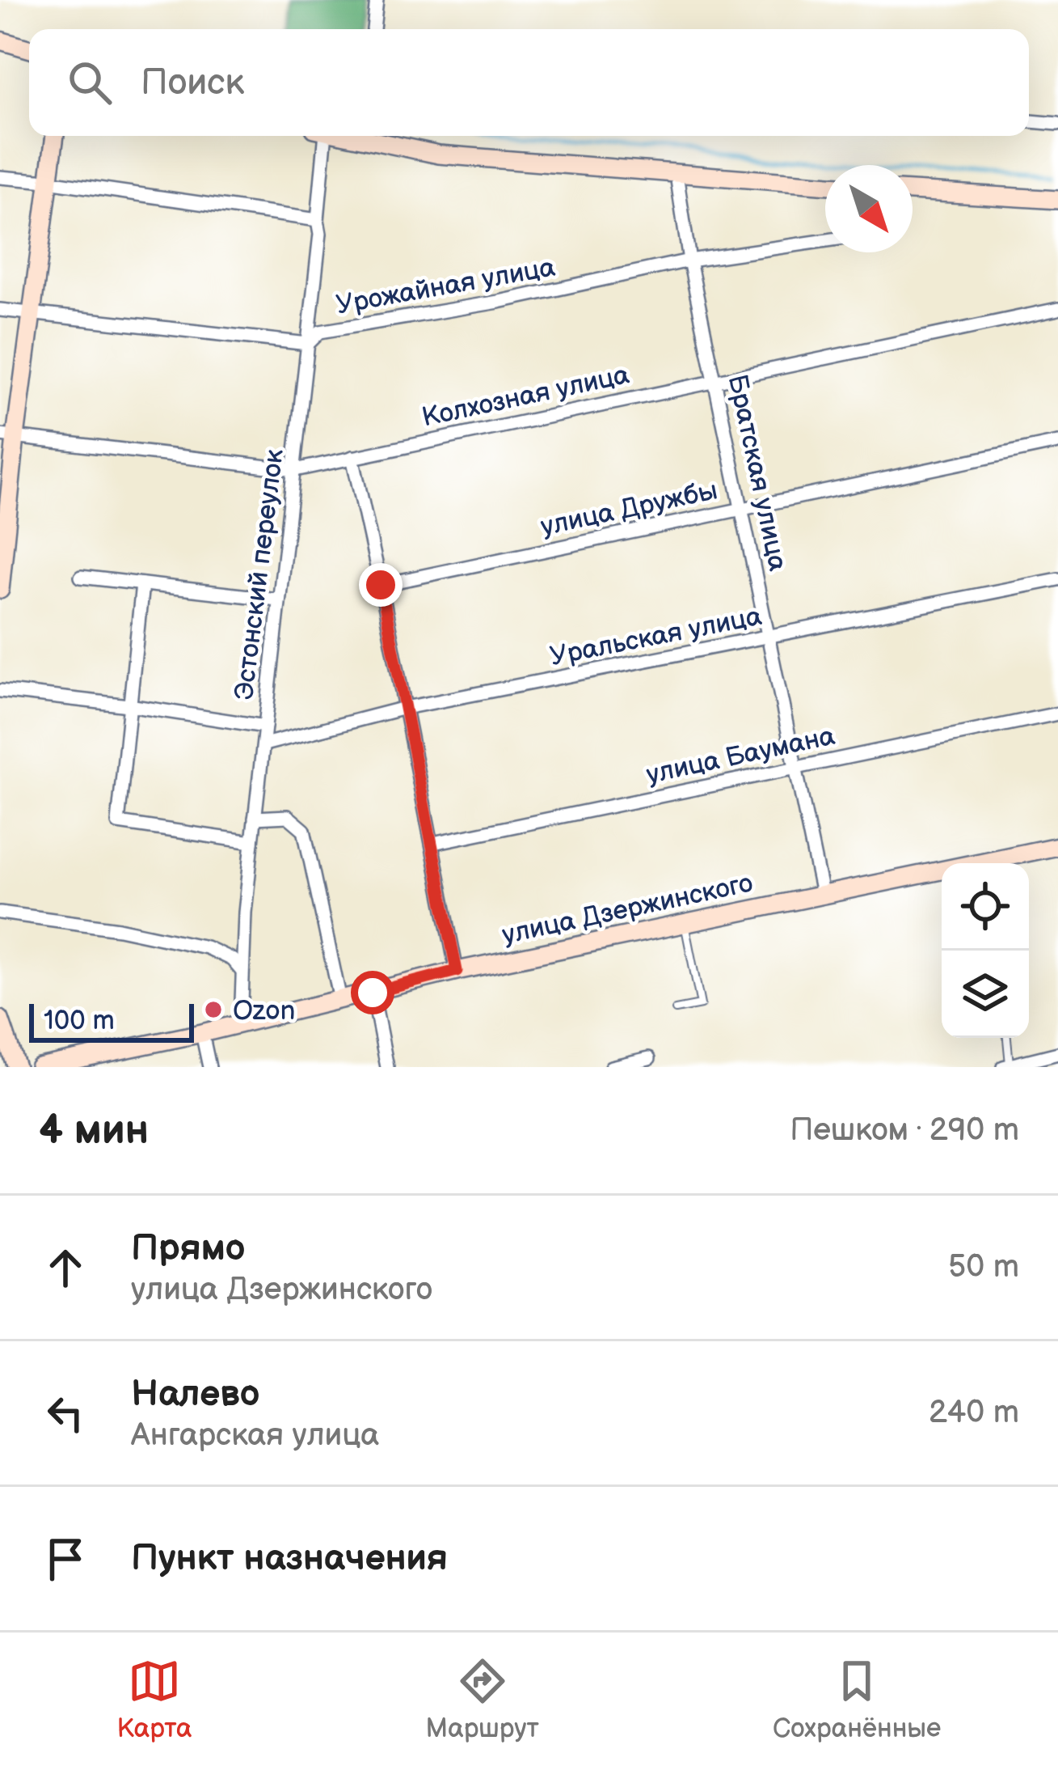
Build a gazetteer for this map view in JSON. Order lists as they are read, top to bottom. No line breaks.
{"streets":{"street":["Урожайная улица","Колхозная улица","Братская улица","улица Дружбы","Эстонский переулок","Уральская улица","улица Баумана","улица Дзержинского"]},"crossings":[["Урожайная улица","Братская улица"],["Урожайная улица","Эстонский переулок"],["Колхозная улица","Братская улица"],["Колхозная улица","Эстонский переулок"],["Братская улица","улица Дружбы"],["Братская улица","Уральская улица"],["Братская улица","улица Баумана"],["Братская улица","улица Дзержинского"],["Эстонский переулок","Уральская улица"],["Эстонский переулок","улица Дзержинского"]],"places":["Ozon"],"scale_bar":"100 m","north":"bottom right","page":{"search":"Поиск","scale":"100 m","heading":["4 мин","Пешком · 290 m"],"list":[["Прямо","улица Дзержинского","50 m"],["Налево","Ангарская улица","240 m"],"Пункт назначения"],"nav":["Карта","Маршрут","Сохранённые"]}}
